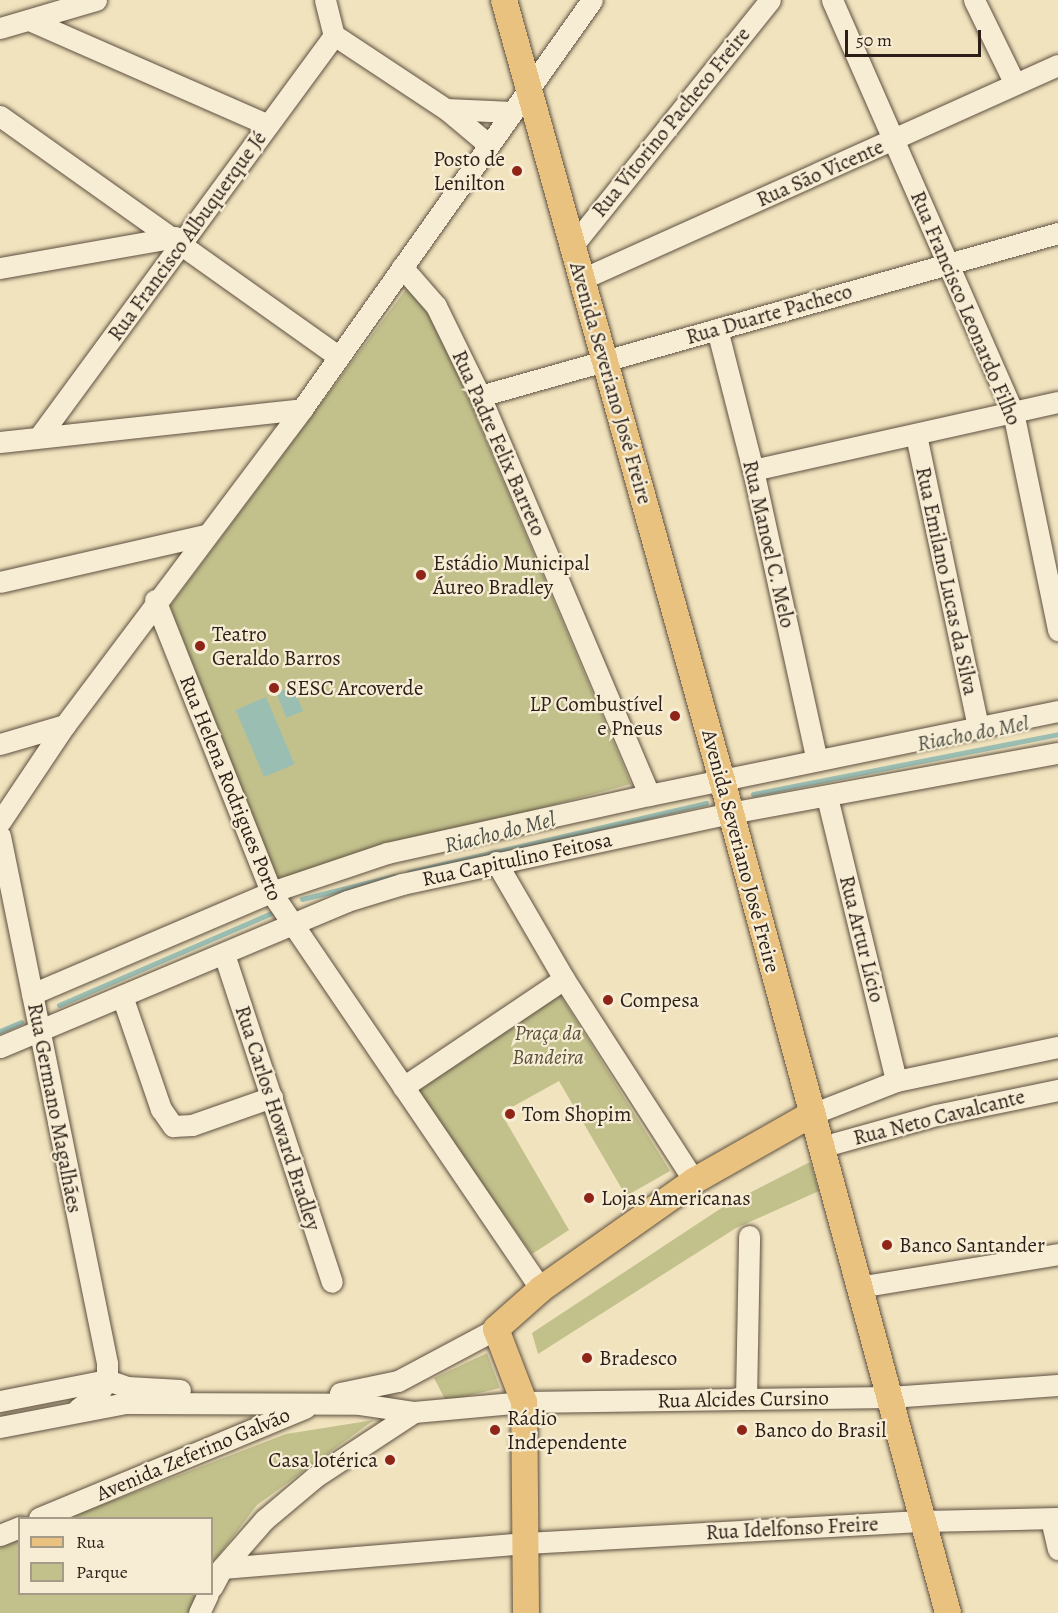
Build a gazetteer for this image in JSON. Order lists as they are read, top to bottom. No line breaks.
{"streets":{"main road":["Avenida Severiano José Freire"],"street":["Rua Vitorino Pacheco Freire","Rua São Vicente","Rua Francisco Albuquerque Jé","Rua Francisco Leonardo Filho","Rua Duarte Pacheco","Rua Padre Felix Barreto","Rua Manoel C. Melo","Rua Emilano Lucas da Silva","Rua Helena Rodrigues Porto","Rua Capitulino Feitosa","Rua Artur Lício","Rua Germano Magalhães","Rua Neto Cavalcante","Rua Carlos Howard Bradley","Rua Alcides Cursino","Avenida Zeferino Galvão","Rua Idelfonso Freire"]},"crossings":[["Rua Vitorino Pacheco Freire","Avenida Severiano José Freire"],["Rua São Vicente","Rua Francisco Leonardo Filho"],["Rua São Vicente","Avenida Severiano José Freire"],["Rua Francisco Leonardo Filho","Rua Duarte Pacheco"],["Rua Duarte Pacheco","Avenida Severiano José Freire"],["Rua Duarte Pacheco","Rua Padre Felix Barreto"],["Rua Duarte Pacheco","Rua Manoel C. Melo"],["Avenida Severiano José Freire","Rua Capitulino Feitosa"],["Avenida Severiano José Freire","Rua Neto Cavalcante"],["Avenida Severiano José Freire","Rua Alcides Cursino"],["Avenida Severiano José Freire","Rua Idelfonso Freire"],["Rua Padre Felix Barreto","Rua Capitulino Feitosa"],["Rua Manoel C. Melo","Rua Capitulino Feitosa"],["Rua Emilano Lucas da Silva","Rua Capitulino Feitosa"],["Rua Helena Rodrigues Porto","Rua Capitulino Feitosa"],["Rua Capitulino Feitosa","Rua Artur Lício"],["Rua Capitulino Feitosa","Rua Germano Magalhães"],["Rua Capitulino Feitosa","Rua Carlos Howard Bradley"],["Rua Artur Lício","Rua Neto Cavalcante"]],"water":["Riacho do Mel"],"parks":["Praça da Bandeira"],"places":["Posto de Lenilton","Estádio Municipal Áureo Bradley","Teatro Geraldo Barros","SESC Arcoverde","LP Combustível e Pneus","Compesa","Tom Shopim","Lojas Americanas","Banco Santander","Bradesco","Rádio Independente","Banco do Brasil","Casa lotérica"],"legend":["Rua","Parque"],"scale_bar":"50 m"}
